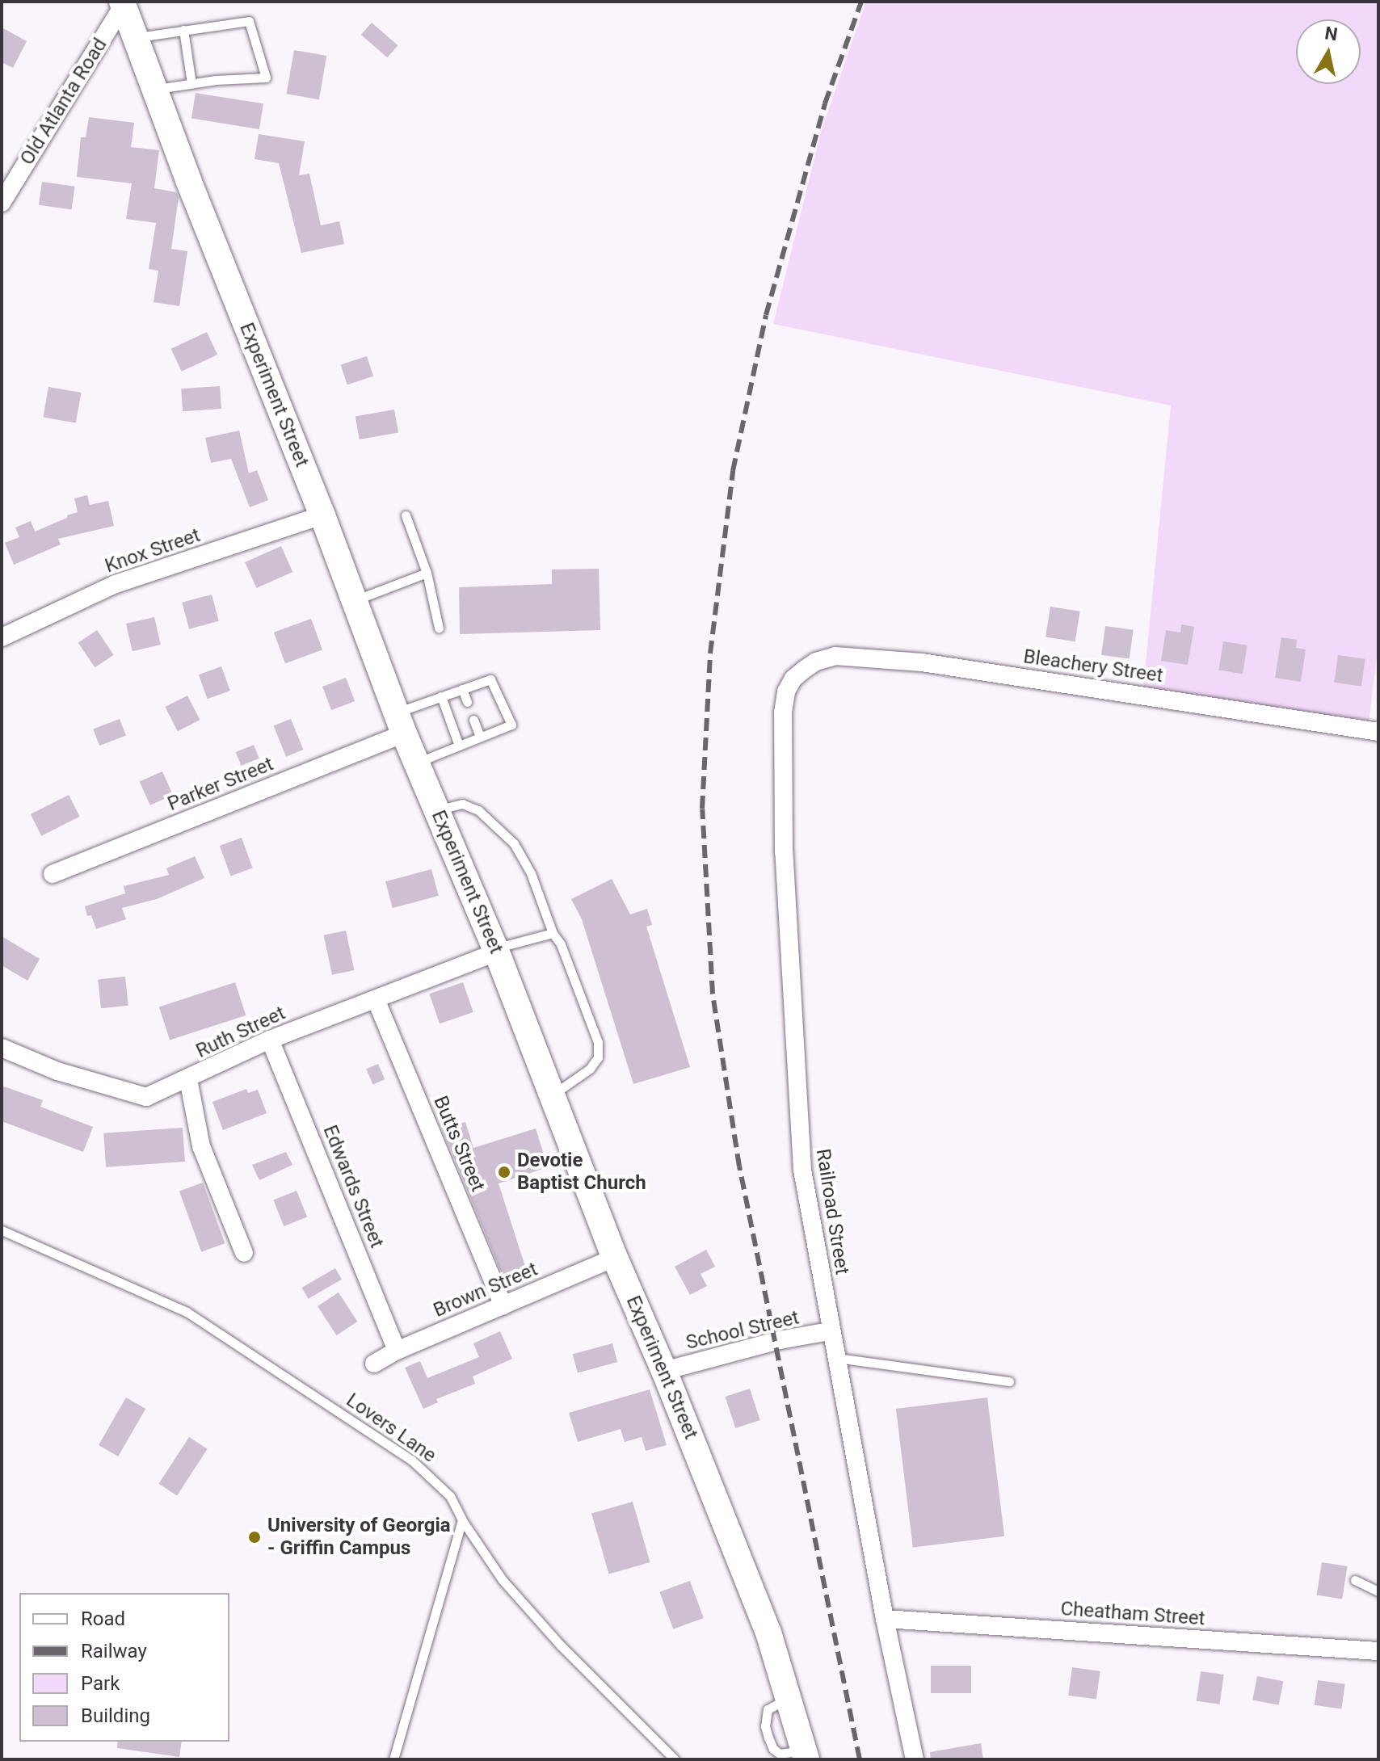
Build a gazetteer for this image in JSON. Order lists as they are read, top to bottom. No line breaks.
{"streets":{"main road":["Experiment Street"],"street":["Old Atlanta Road","Knox Street","Bleachery Street","Parker Street","Ruth Street","Butts Street","Edwards Street","Railroad Street","Brown Street","School Street","Cheatham Street"],"lane":["Lovers Lane"]},"crossings":[["Old Atlanta Road","Experiment Street"],["Experiment Street","Knox Street"],["Experiment Street","Parker Street"],["Experiment Street","Ruth Street"],["Experiment Street","Brown Street"],["Experiment Street","School Street"],["Bleachery Street","Railroad Street"],["Ruth Street","Butts Street"],["Ruth Street","Edwards Street"],["Butts Street","Brown Street"],["Edwards Street","Brown Street"],["Railroad Street","School Street"],["Railroad Street","Cheatham Street"]],"places":["Devotie Baptist Church","University of Georgia - Griffin Campus"],"legend":["Road","Railway","Park","Building"],"north":"top"}
